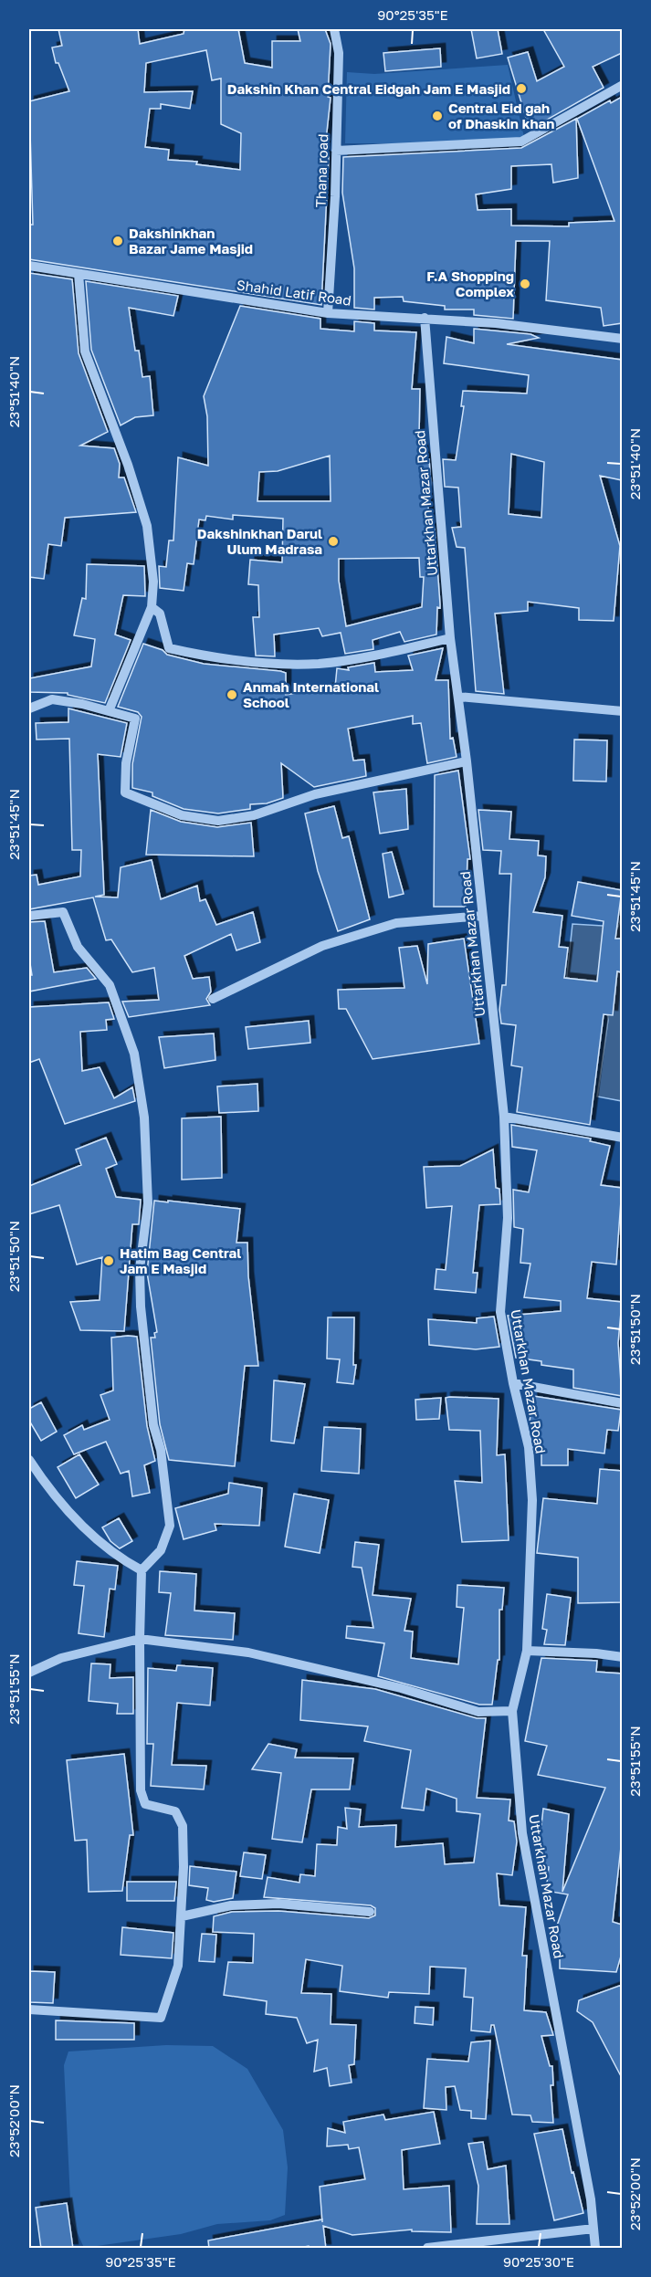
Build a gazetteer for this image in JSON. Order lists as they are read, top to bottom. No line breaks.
{"streets":{"street":["Thana road","Shahid Latif Road","Uttarkhan Mazar Road"]},"crossings":[["Thana road","Shahid Latif Road"],["Shahid Latif Road","Uttarkhan Mazar Road"]],"places":["Dakshin Khan Central Eidgah Jam E Masjid","Central Eid gah of Dhaskin khan","Dakshinkhan Bazar Jame Masjid","F.A Shopping Complex","Dakshinkhan Darul Ulum Madrasa","Anmah International School","Hatim Bag Central Jam E Masjid"],"coordinates":["90°25'35\"E","23°51'40\"N","23°51'45\"N","23°51'50\"N","23°51'55\"N","23°52'00\"N","90°25'30\"E"]}
